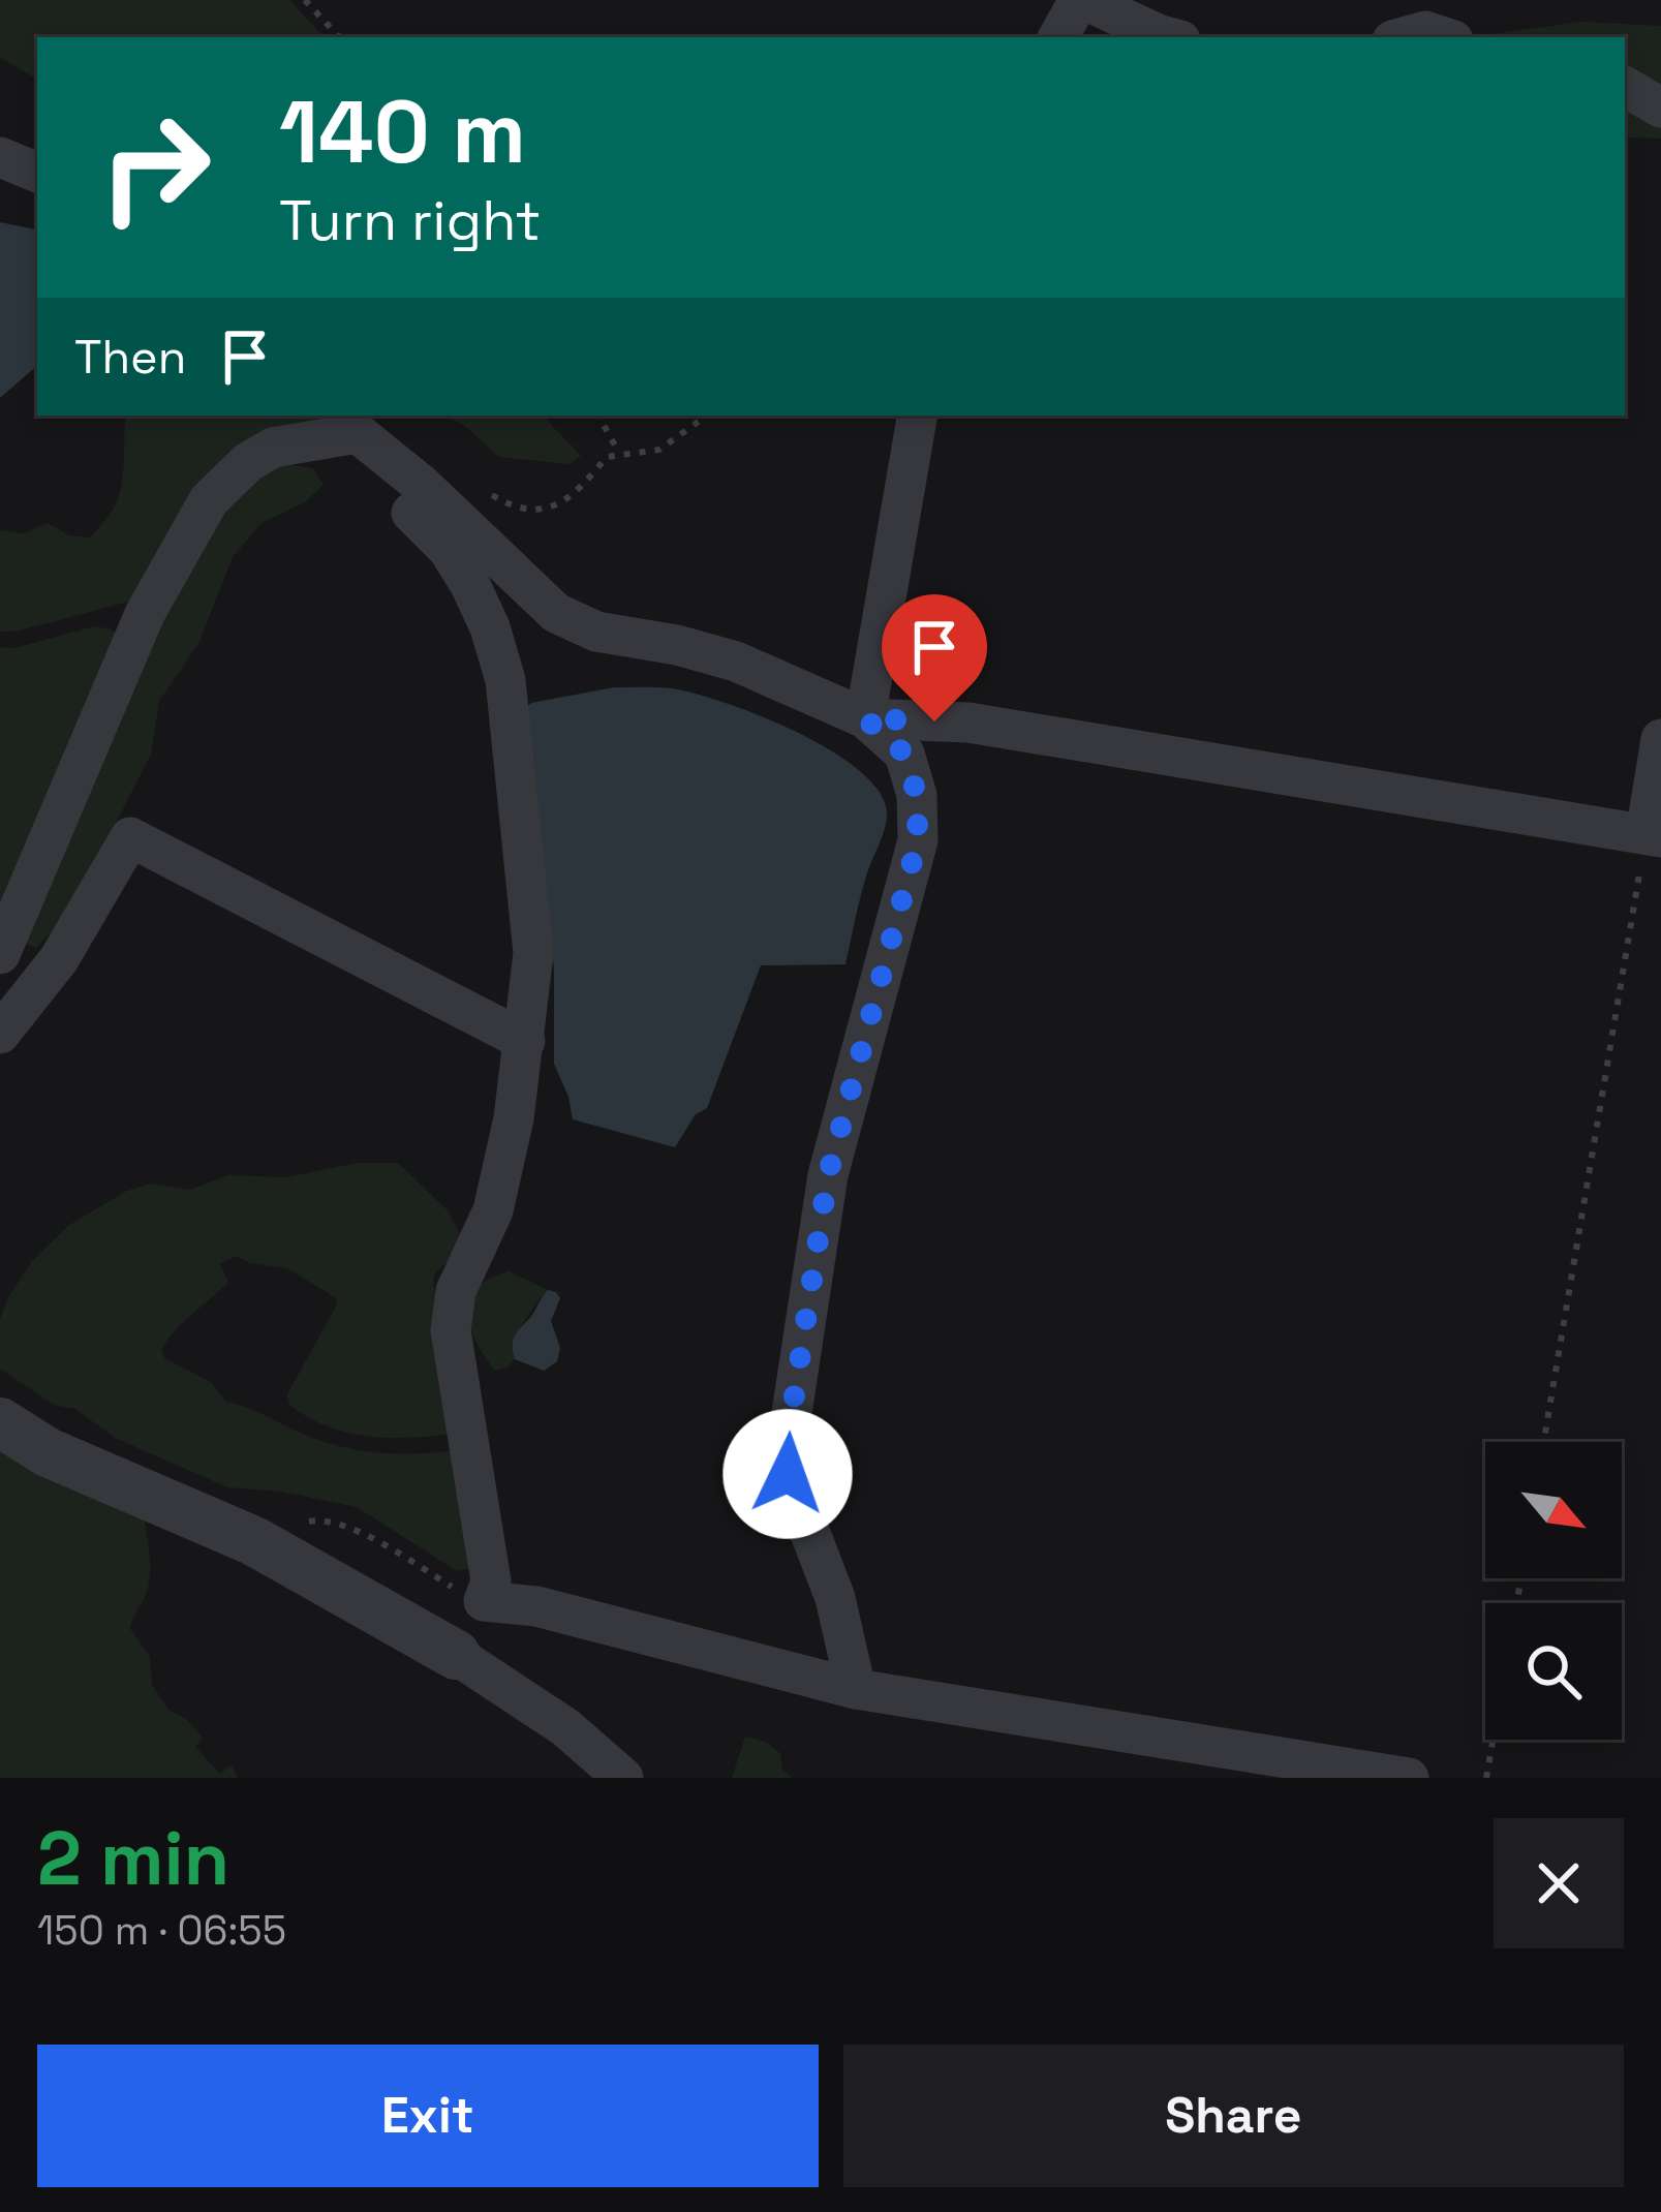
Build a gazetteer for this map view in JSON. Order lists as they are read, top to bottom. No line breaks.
{"north":"bottom right","page":{"turn":["140 m","Turn right"],"then":"Then","heading":["2 min","150 m · 06:55"],"buttons":["Exit","Share"]}}
